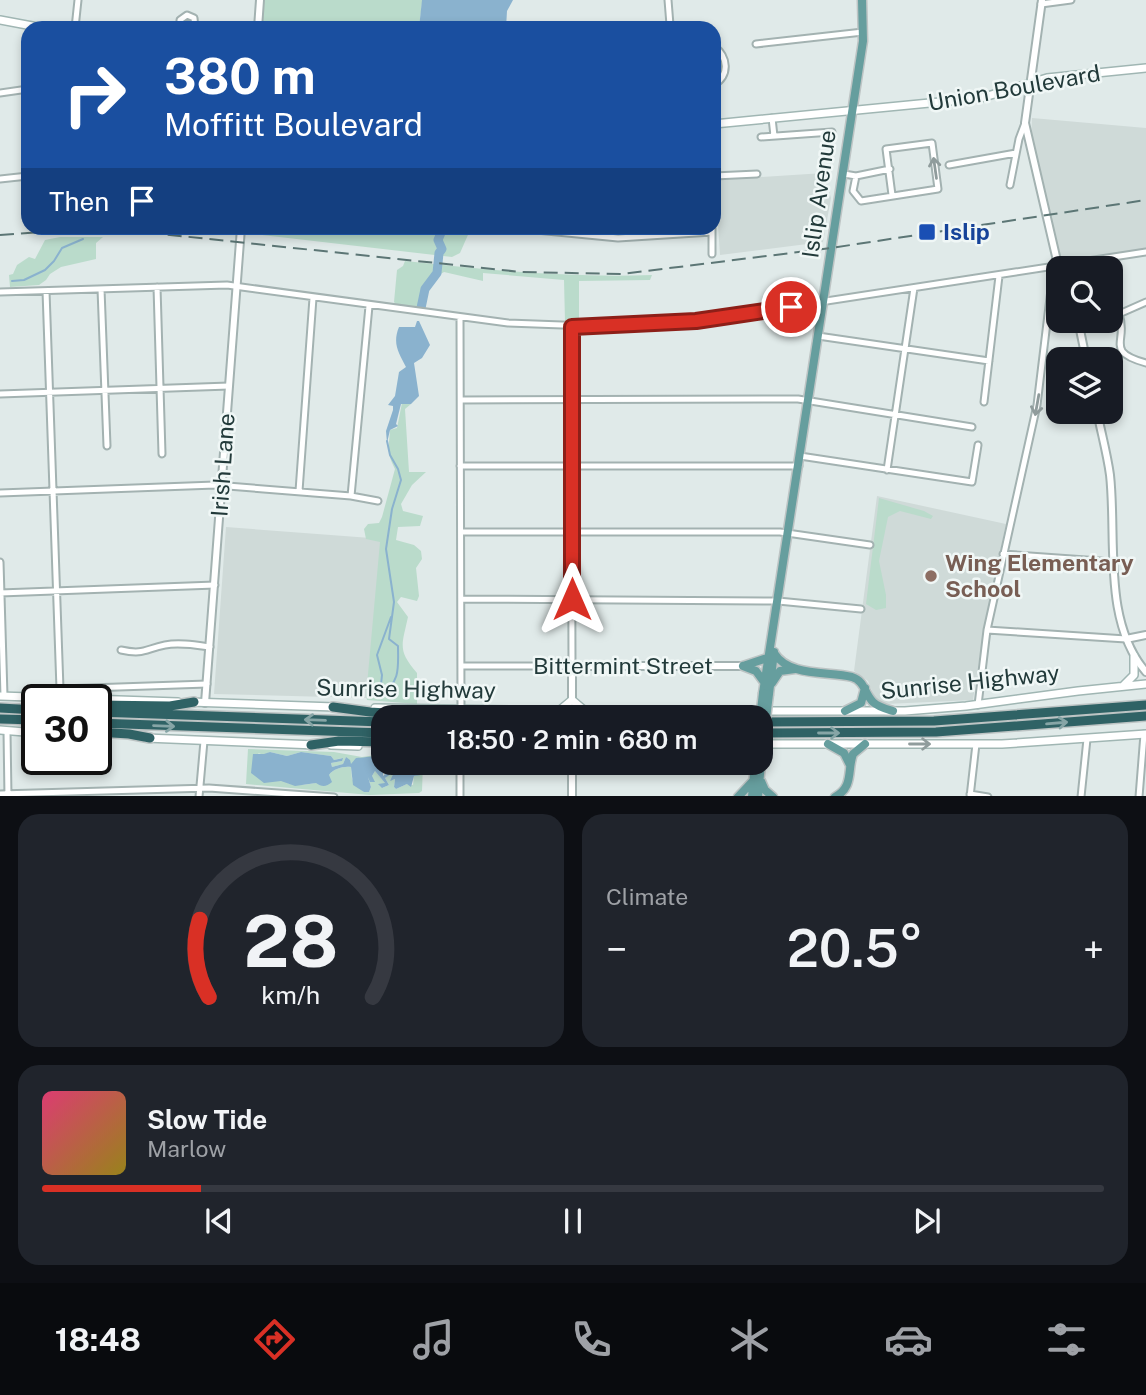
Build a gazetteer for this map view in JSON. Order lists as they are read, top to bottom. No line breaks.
{"streets":{"highway":["Sunrise Highway"],"main road":["Union Boulevard","Islip Avenue"],"street":["Irish Lane","Bittermint Street"]},"crossings":[["Union Boulevard","Islip Avenue"],["Irish Lane","Sunrise Highway"]],"places":{"transit":["Islip"],"other":["Wing Elementary School"]},"page":{"turn":["380 m","Moffitt Boulevard"],"then":"Then","limit":"30","trip":"18:50 · 2 min · 680 m","tile":"Climate","heat":["−","20.5°","+"],"song":["Slow Tide","Marlow"],"tabs":"18:48","gauge":["28","km/h"]}}
